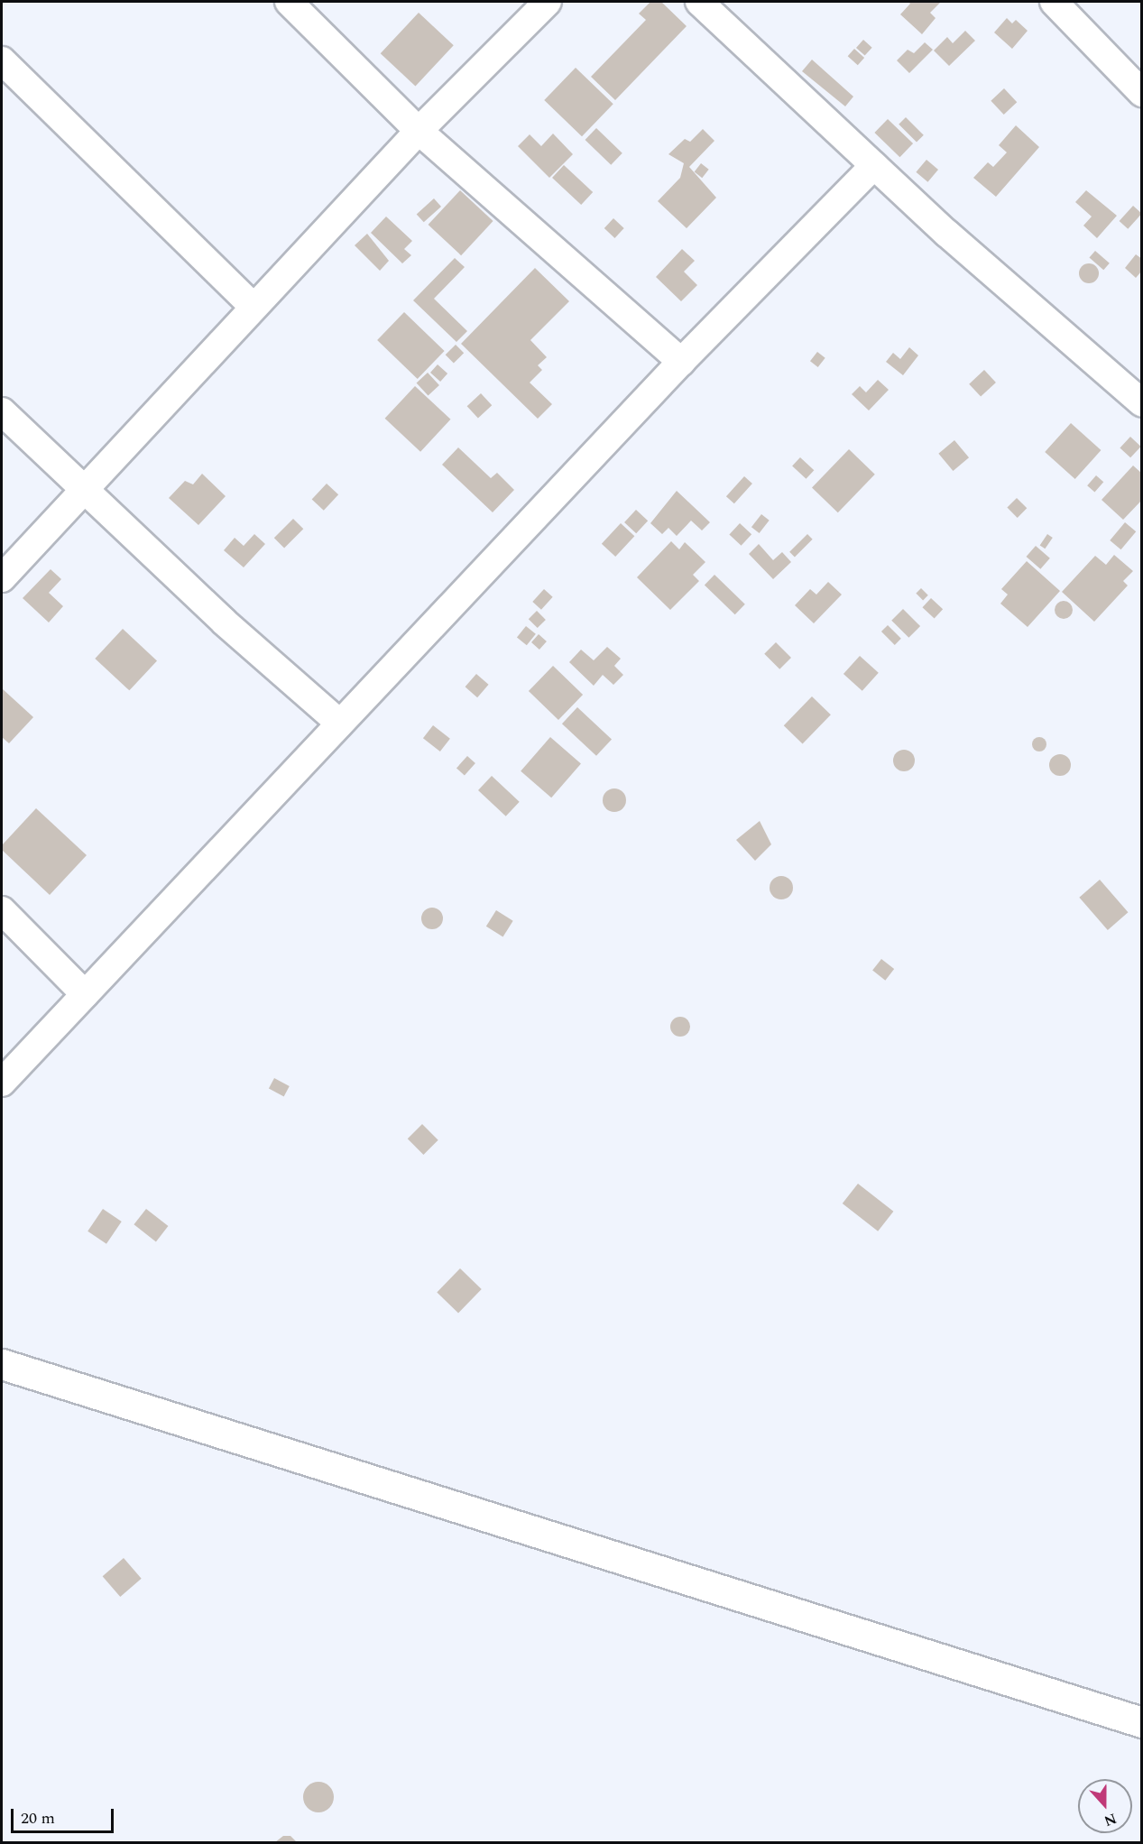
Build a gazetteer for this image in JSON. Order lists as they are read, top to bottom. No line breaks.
{"scale_bar":"20 m","north":"bottom"}
